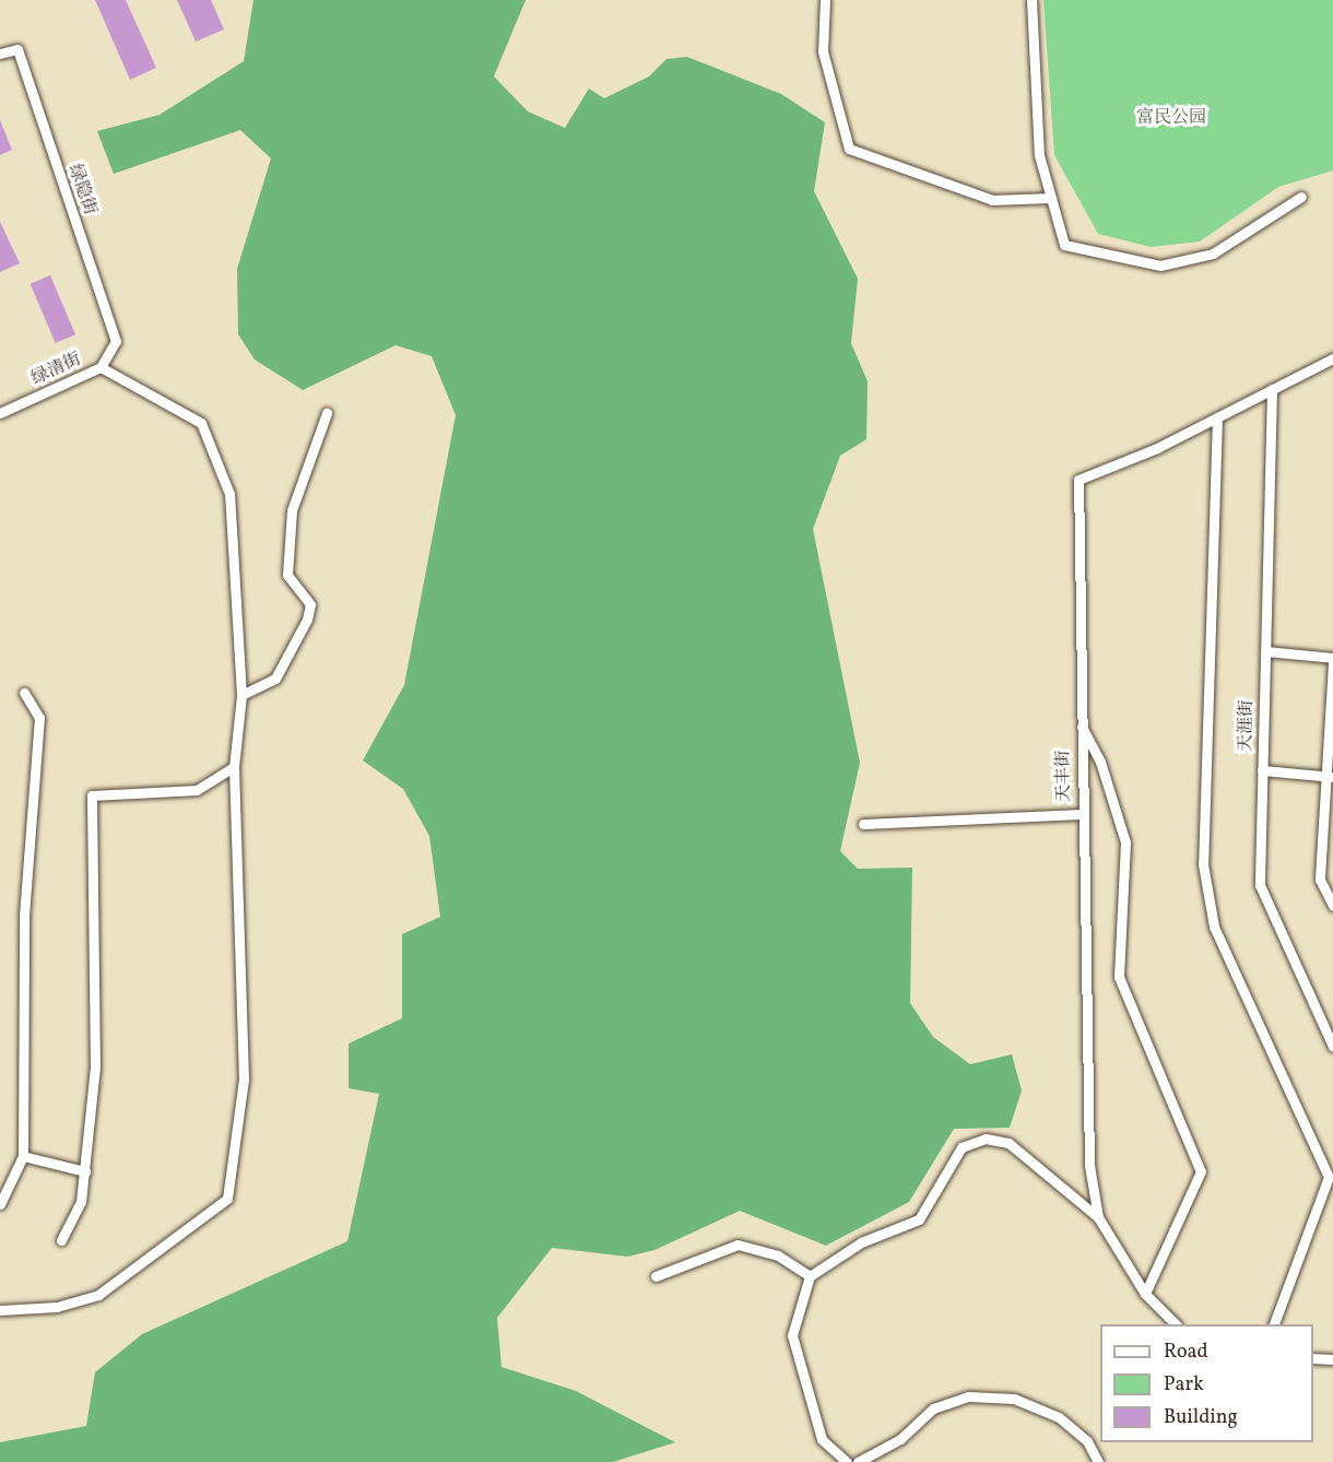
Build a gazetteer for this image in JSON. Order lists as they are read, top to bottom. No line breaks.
{"streets":{"street":["绿隐街","绿清街","天涯街","天丰街"]},"crossings":[["绿隐街","绿清街"],["天涯街","天丰街"]],"parks":["富民公园"],"legend":["Road","Park","Building"]}
